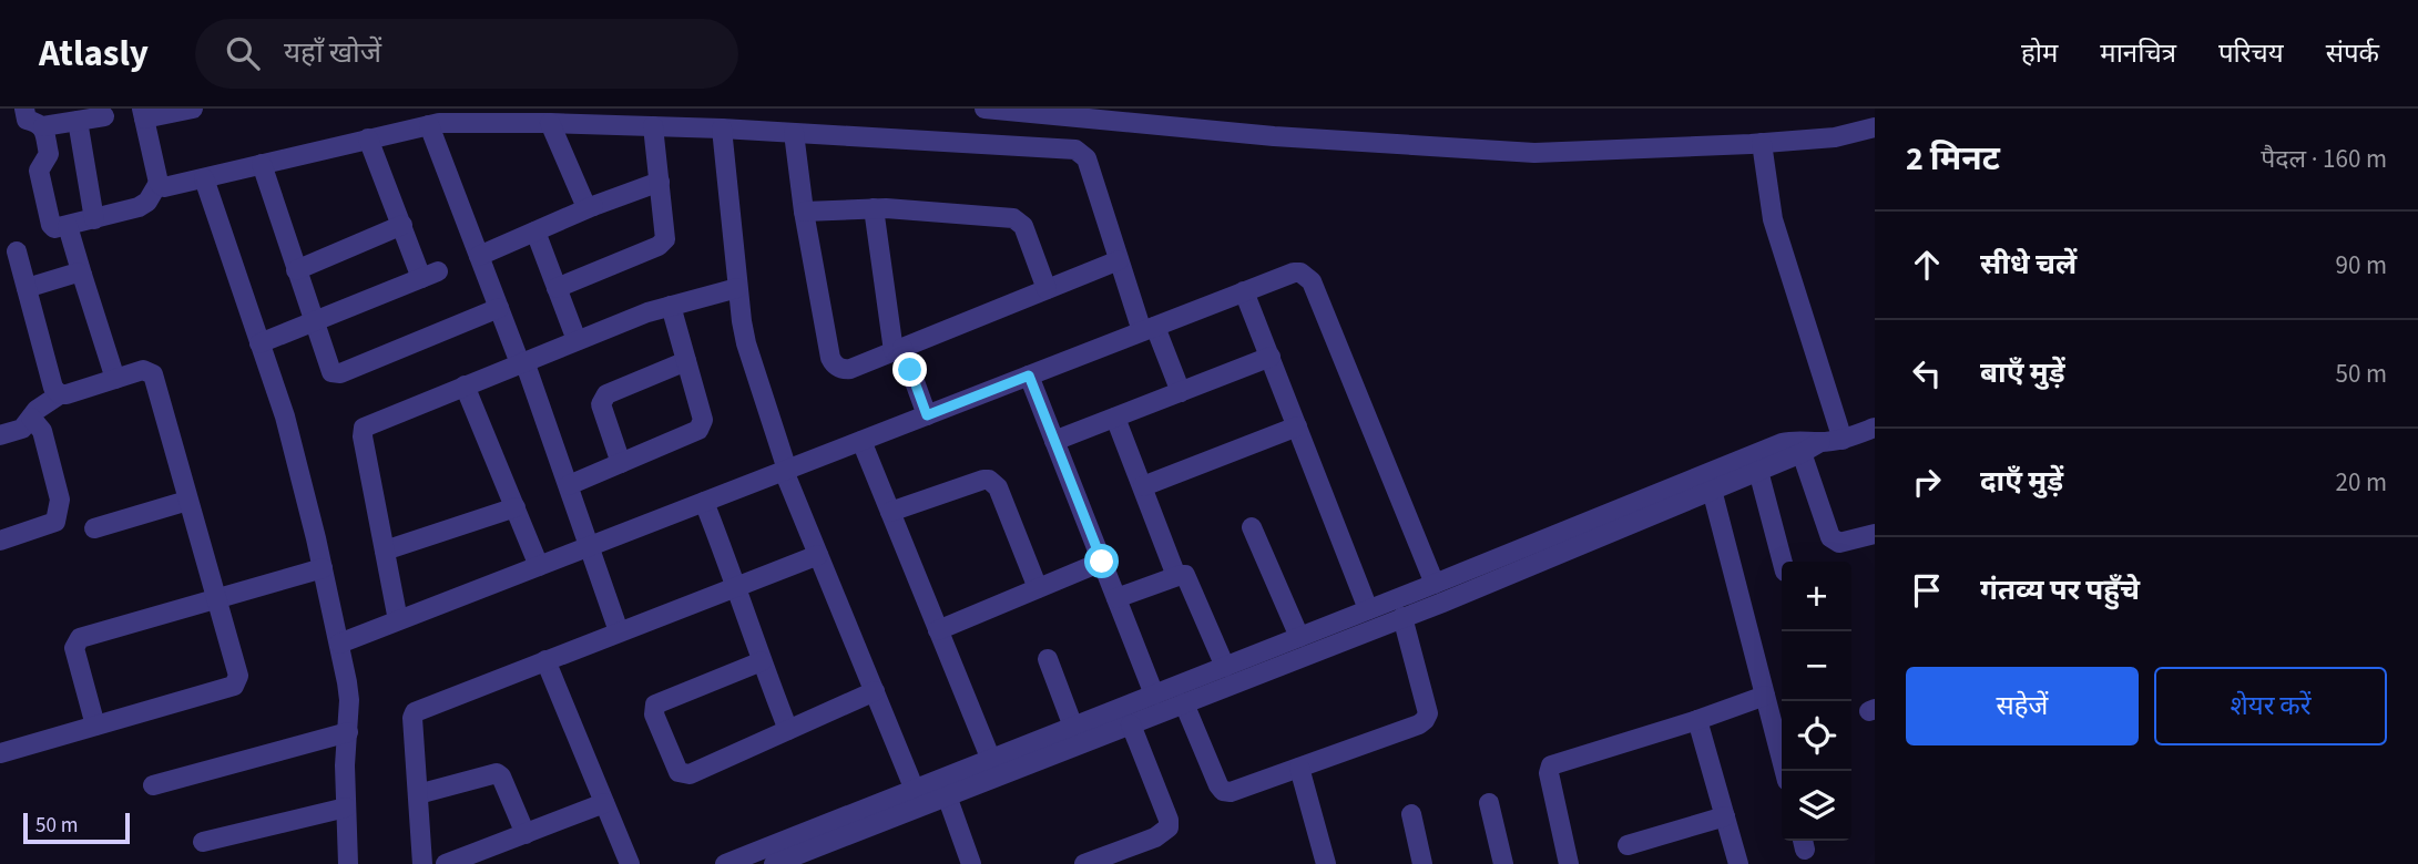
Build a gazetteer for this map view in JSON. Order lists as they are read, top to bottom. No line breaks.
{"scale_bar":"50 m","page":{"header":"Atlasly","search":"यहाँ खोजें","nav":["होम","मानचित्र","परिचय","संपर्क"],"heading":["2 मिनट","पैदल · 160 m"],"list":[["सीधे चलें","90 m"],["बाएँ मुड़ें","50 m"],["दाएँ मुड़ें","20 m"],"गंतव्य पर पहुँचे"],"map_buttons":["+","−"],"buttons":["सहेजें","शेयर करें"],"scale":"50 m"}}
